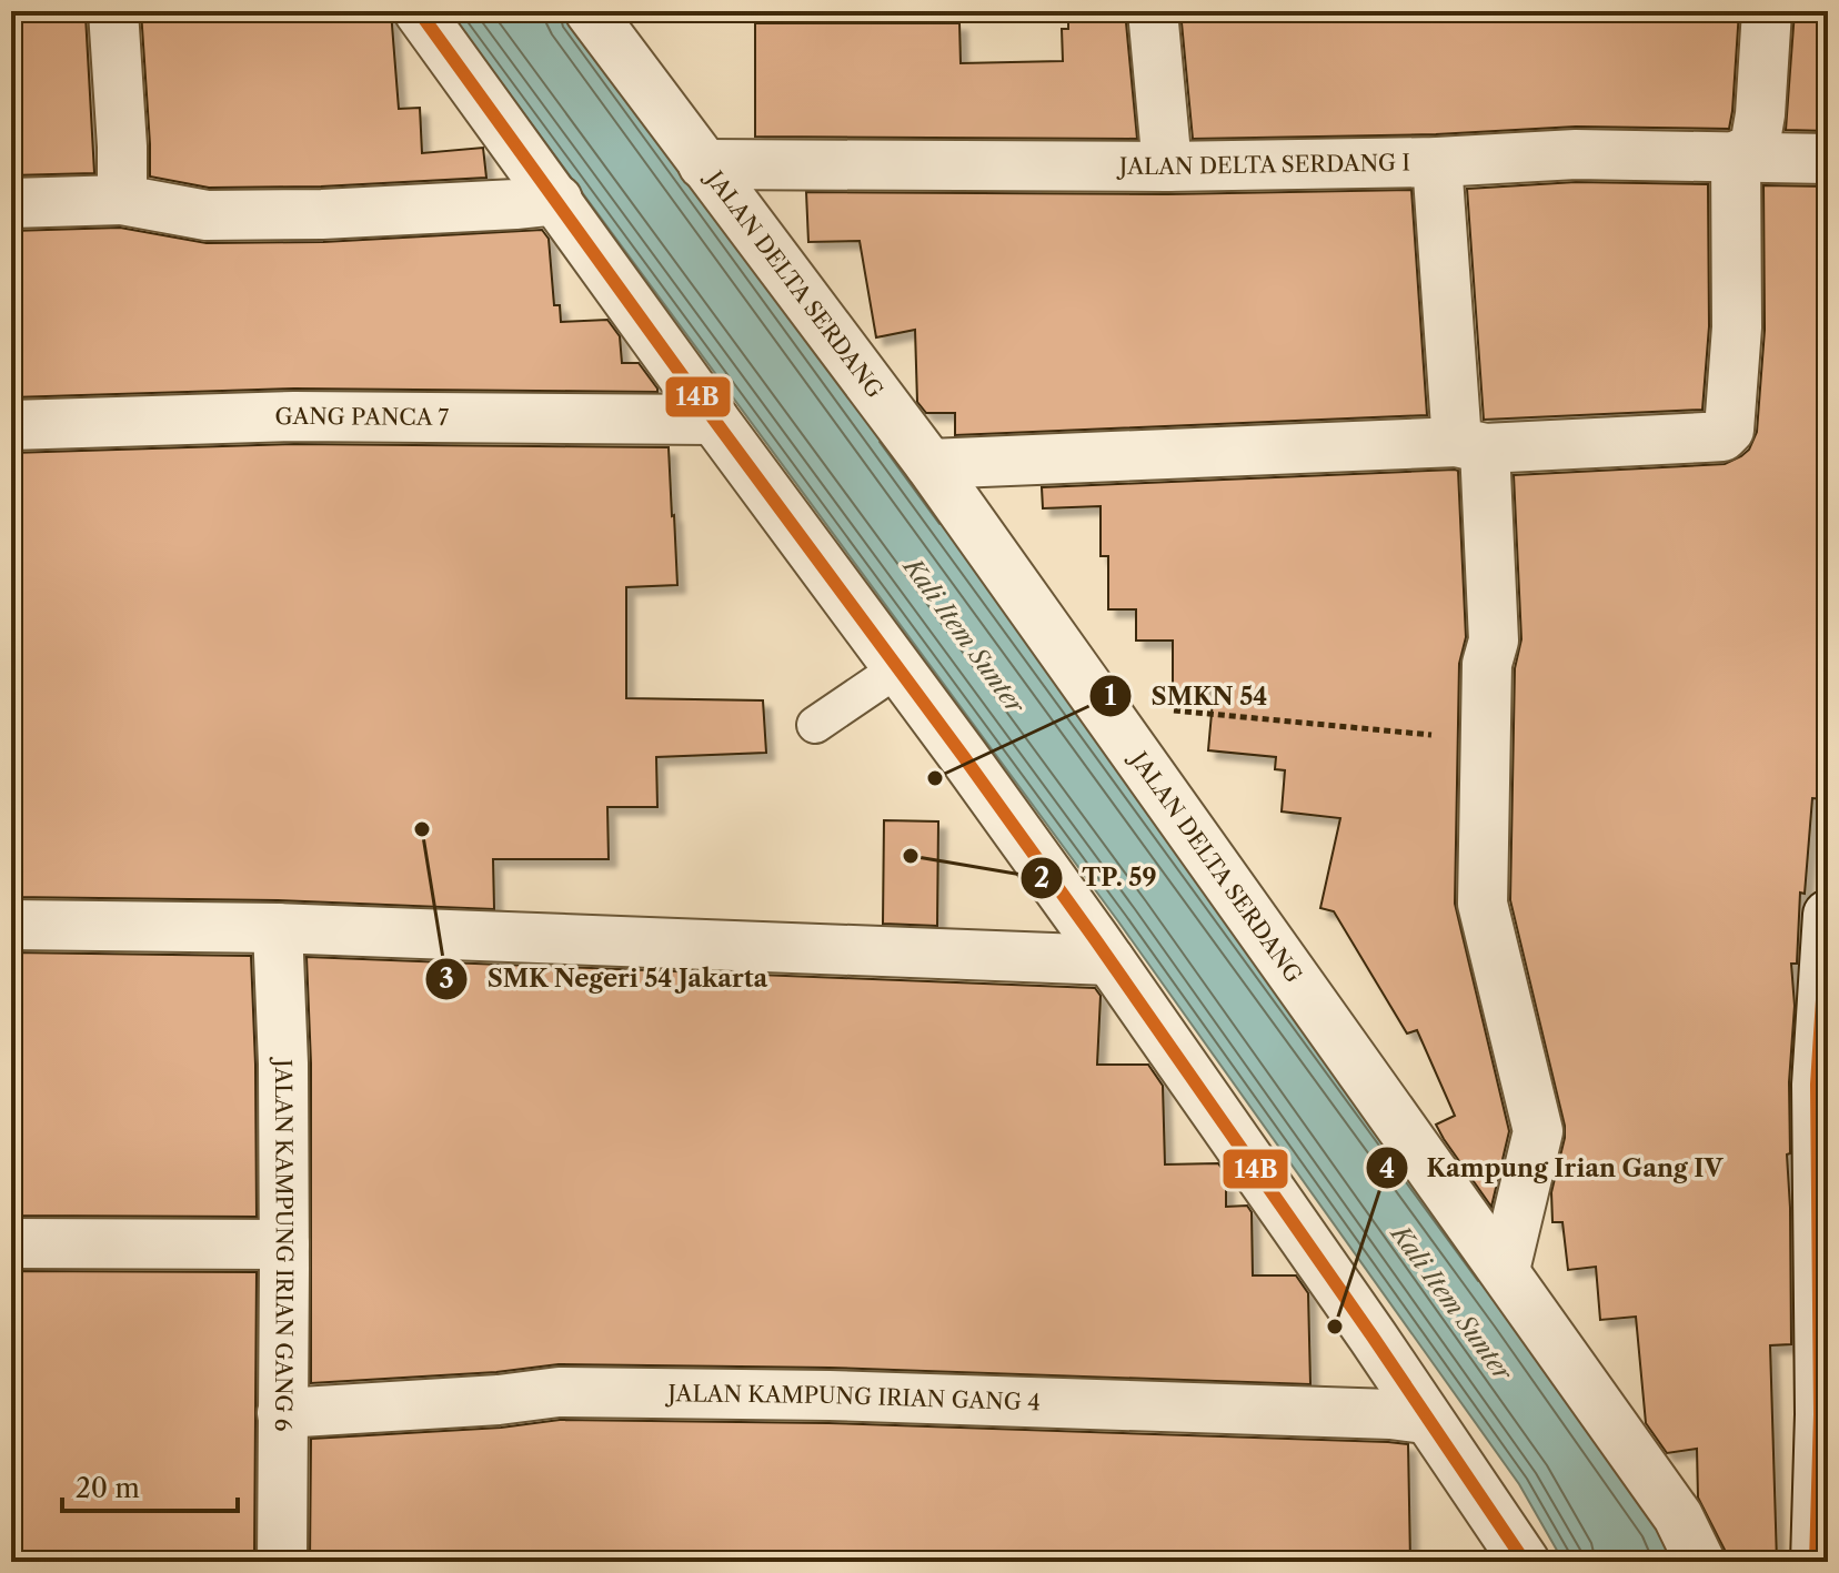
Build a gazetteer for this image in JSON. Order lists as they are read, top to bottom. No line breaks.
{"streets":{"street":["JALAN DELTA SERDANG I","JALAN DELTA SERDANG","GANG PANCA 7","JALAN KAMPUNG IRIAN GANG 6","JALAN KAMPUNG IRIAN GANG 4"]},"crossings":[["JALAN DELTA SERDANG I","JALAN DELTA SERDANG"],["JALAN KAMPUNG IRIAN GANG 6","JALAN KAMPUNG IRIAN GANG 4"]],"water":["Kali Item Sunter"],"places":["SMKN 54","SMK Negeri 54 Jakarta","TP. 59","Kampung Irian Gang IV"],"lines":["transit line 14B"],"scale_bar":"20 m"}
